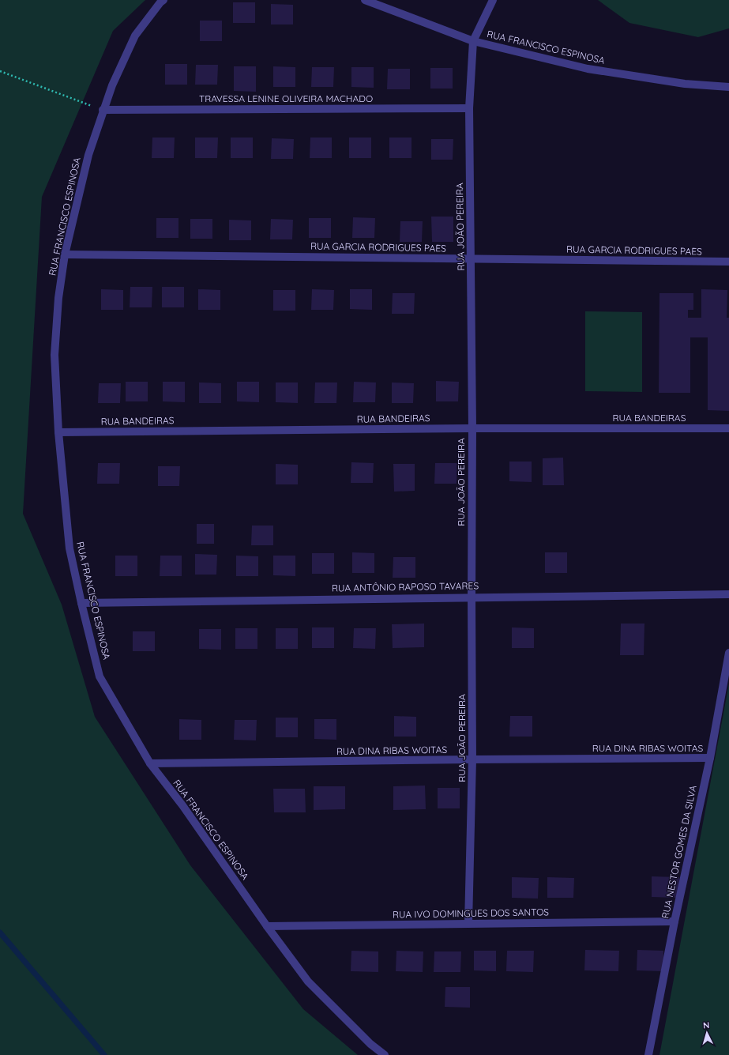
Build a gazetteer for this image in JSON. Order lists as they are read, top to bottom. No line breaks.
{"streets":{"street":["RUA FRANCISCO ESPINOSA","TRAVESSA LENINE OLIVEIRA MACHADO","RUA JOÃO PEREIRA","RUA GARCIA RODRIGUES PAES","RUA BANDEIRAS","RUA ANTÔNIO RAPOSO TAVARES","RUA DINA RIBAS WOITAS","RUA NESTOR GOMES DA SILVA","RUA IVO DOMINGUES DOS SANTOS"]},"crossings":[["RUA FRANCISCO ESPINOSA","TRAVESSA LENINE OLIVEIRA MACHADO"],["RUA FRANCISCO ESPINOSA","RUA JOÃO PEREIRA"],["RUA FRANCISCO ESPINOSA","RUA GARCIA RODRIGUES PAES"],["RUA FRANCISCO ESPINOSA","RUA BANDEIRAS"],["RUA FRANCISCO ESPINOSA","RUA ANTÔNIO RAPOSO TAVARES"],["RUA FRANCISCO ESPINOSA","RUA DINA RIBAS WOITAS"],["RUA FRANCISCO ESPINOSA","RUA IVO DOMINGUES DOS SANTOS"],["TRAVESSA LENINE OLIVEIRA MACHADO","RUA JOÃO PEREIRA"],["RUA JOÃO PEREIRA","RUA GARCIA RODRIGUES PAES"],["RUA JOÃO PEREIRA","RUA BANDEIRAS"],["RUA JOÃO PEREIRA","RUA ANTÔNIO RAPOSO TAVARES"],["RUA JOÃO PEREIRA","RUA DINA RIBAS WOITAS"],["RUA JOÃO PEREIRA","RUA IVO DOMINGUES DOS SANTOS"],["RUA DINA RIBAS WOITAS","RUA NESTOR GOMES DA SILVA"],["RUA NESTOR GOMES DA SILVA","RUA IVO DOMINGUES DOS SANTOS"]],"north":"top"}
